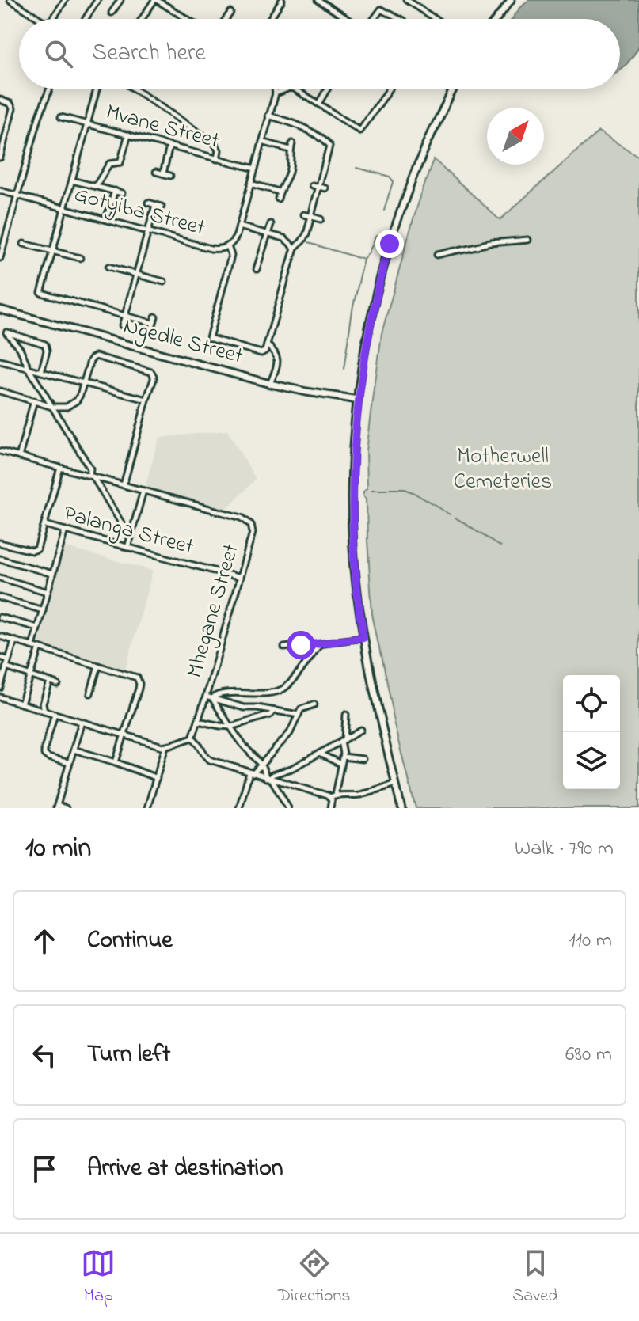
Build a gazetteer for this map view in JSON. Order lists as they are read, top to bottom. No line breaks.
{"streets":{"main road":["Ngedle Street"],"street":["Mvane Street","Gotyiba Street","Palanga Street","Mhegane Street"]},"crossings":[["Mvane Street","Gotyiba Street"],["Palanga Street","Mhegane Street"]],"parks":["Motherwell Cemeteries"],"north":"top right","page":{"search":"Search here","heading":["10 min","Walk · 790 m"],"list":[["Continue","110 m"],["Turn left","680 m"],"Arrive at destination"],"nav":["Map","Directions","Saved"]}}
